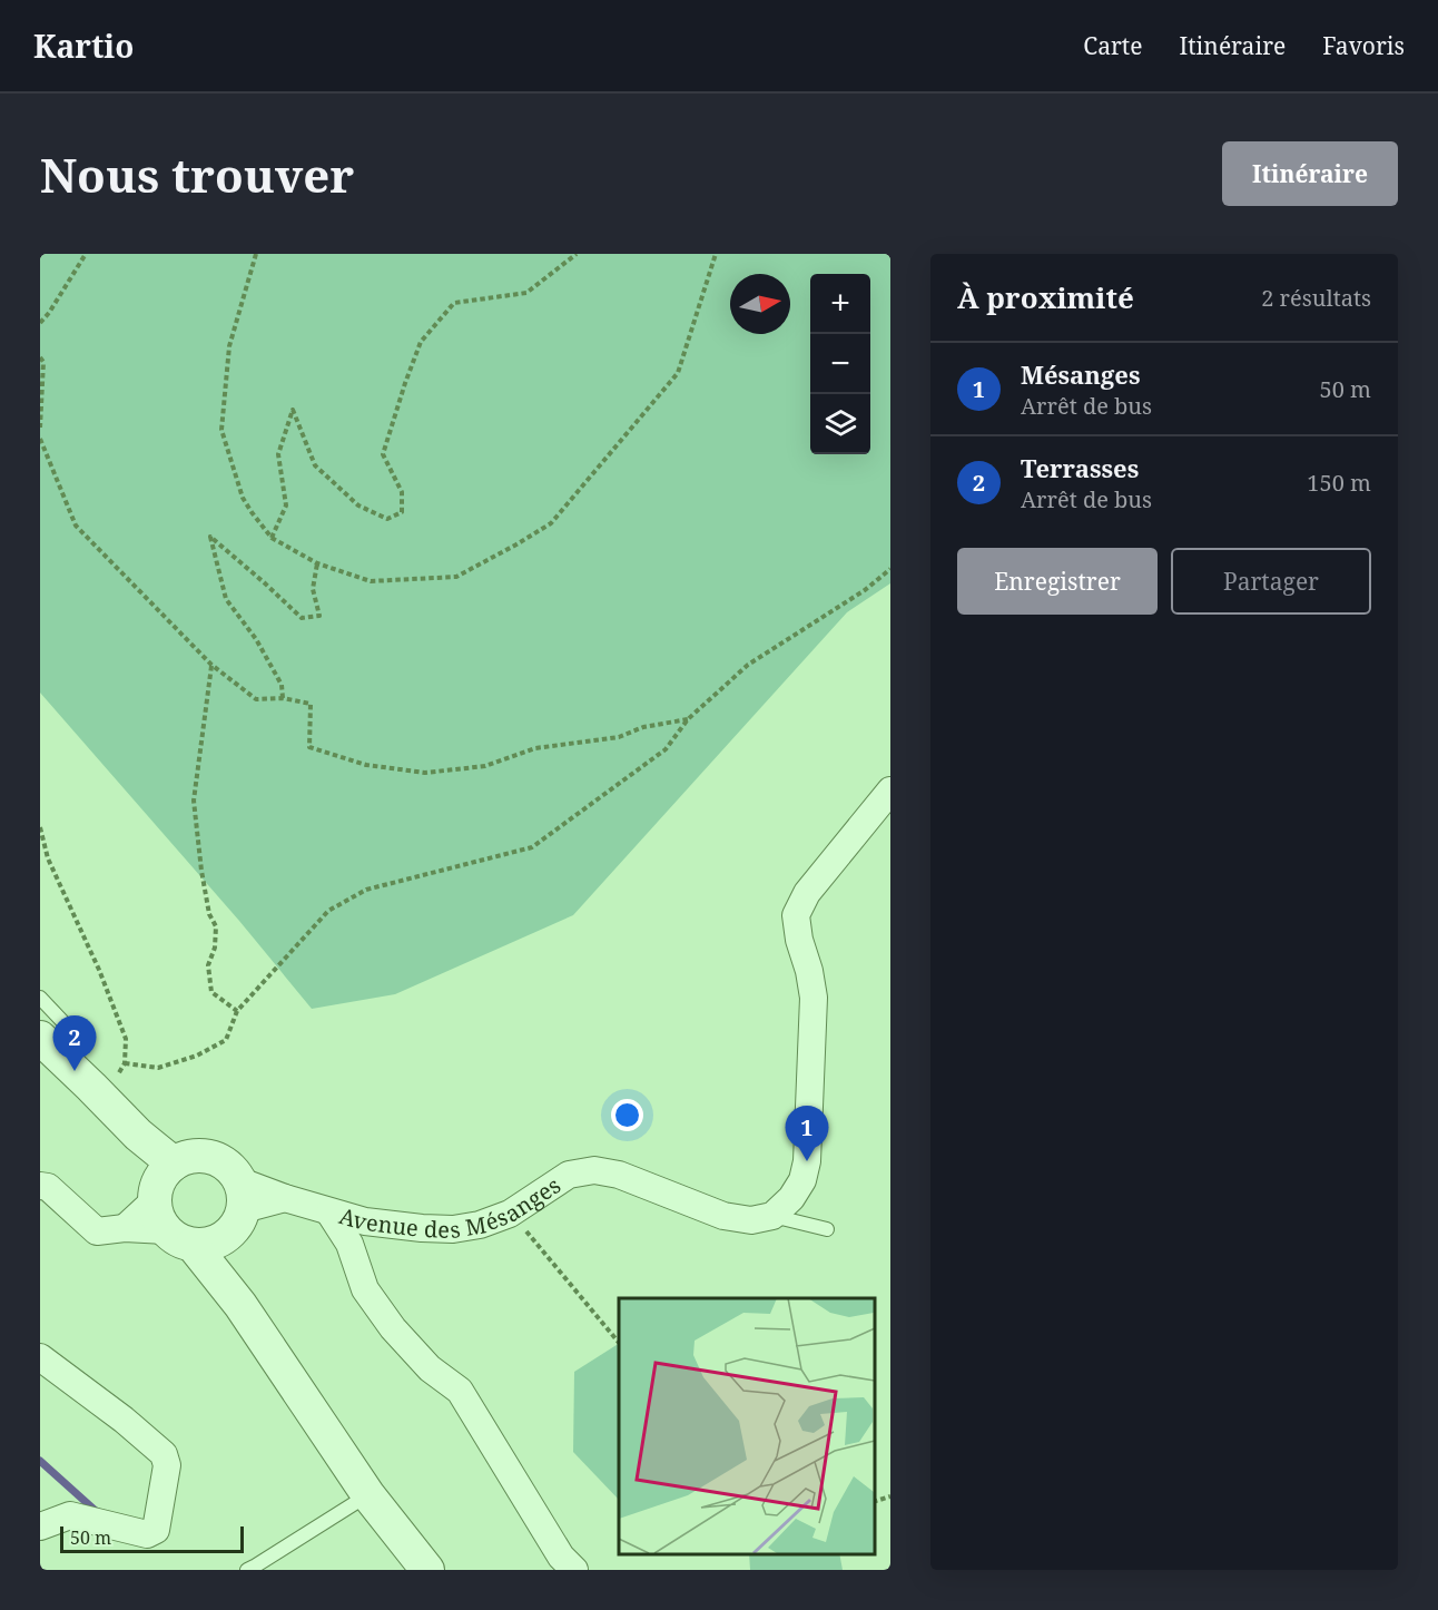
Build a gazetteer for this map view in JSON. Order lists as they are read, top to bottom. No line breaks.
{"streets":{"street":["Avenue des Mésanges"]},"scale_bar":"50 m","north":"right","page":{"header":"Kartio","nav":["Carte","Itinéraire","Favoris"],"buttons":["Itinéraire",["Enregistrer","Partager"]],"title":"Nous trouver","heading":["À proximité","2 résultats"],"map_buttons":["+","−"],"list":[{"mark":"1","name":"Mésanges","note":"Arrêt de bus","value":"50 m"},{"mark":"2","name":"Terrasses","note":"Arrêt de bus","value":"150 m"}],"pins":["2","1"],"scale":"50 m"}}
